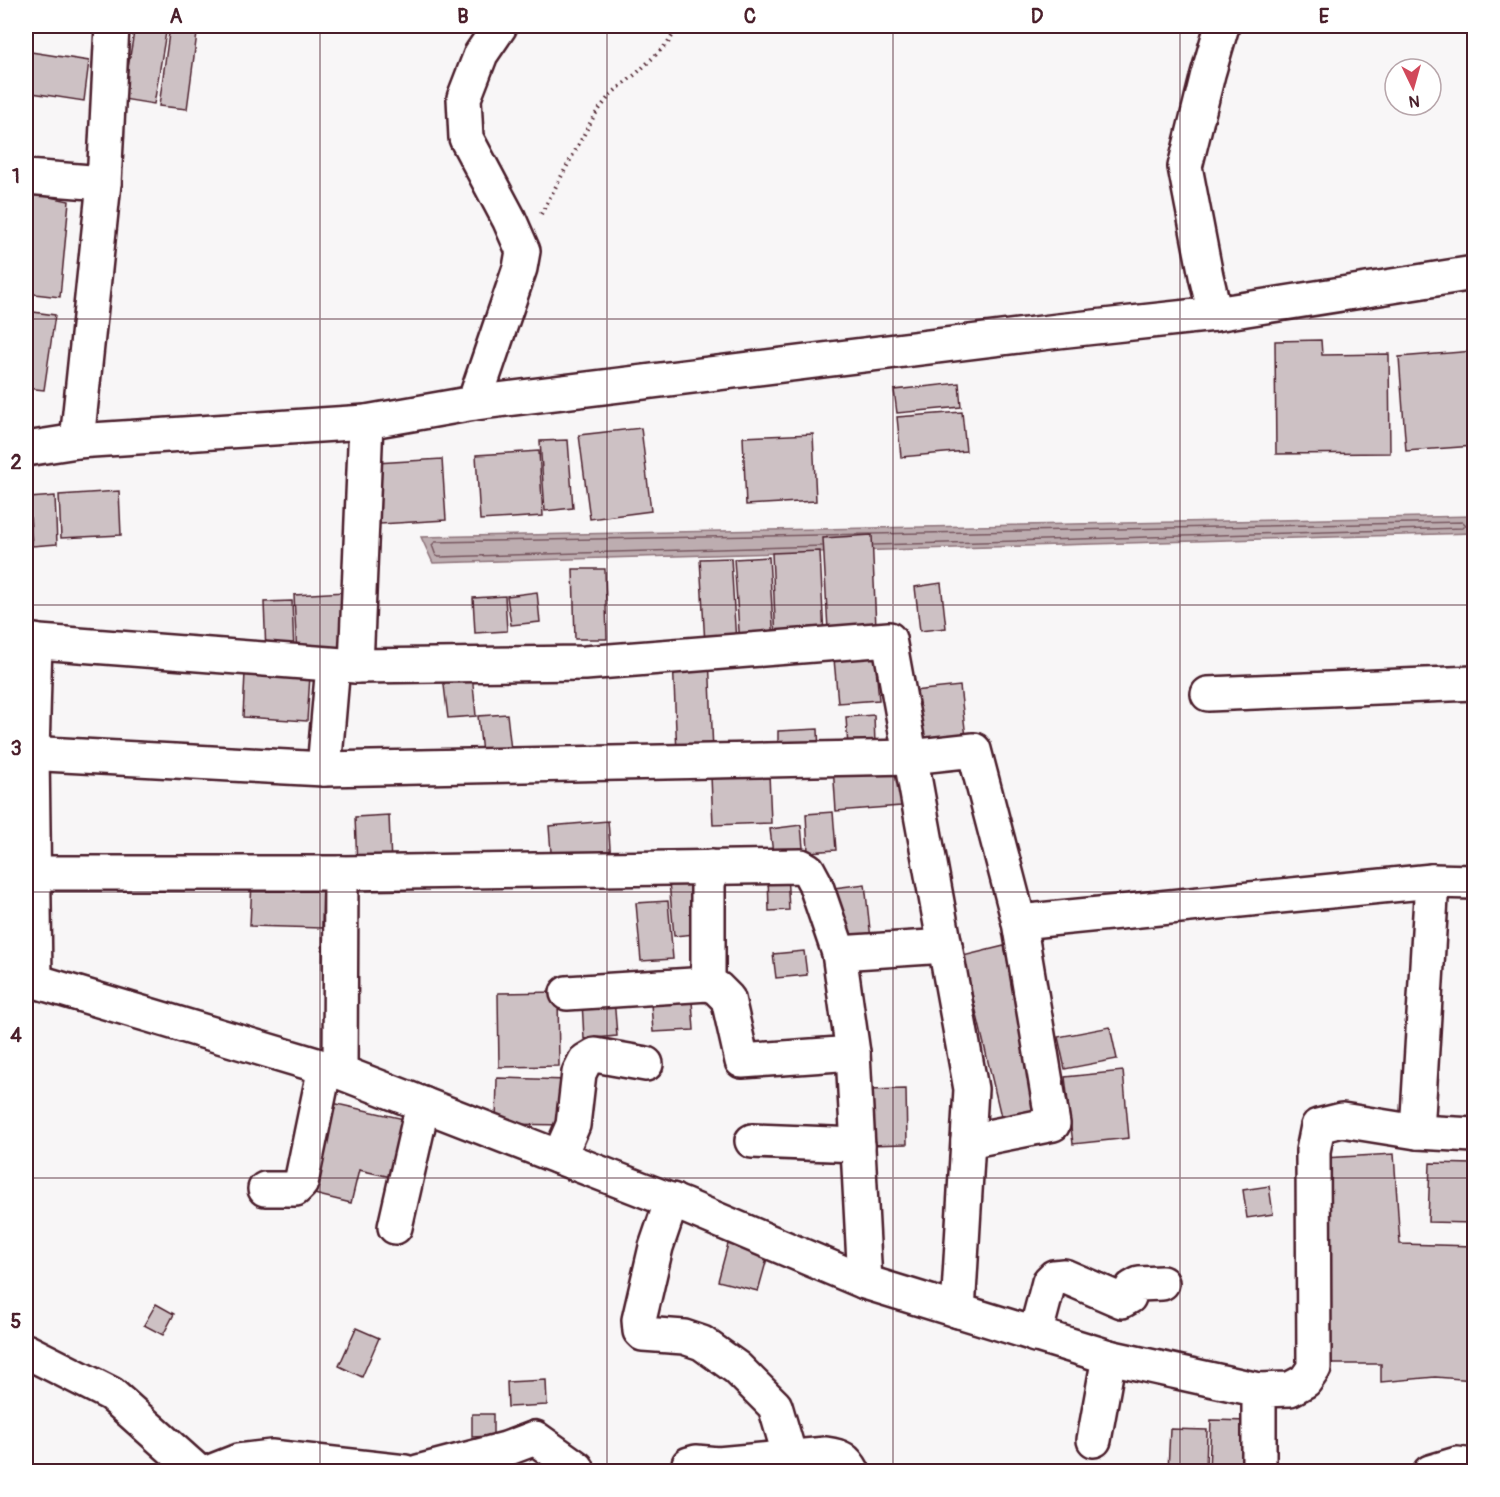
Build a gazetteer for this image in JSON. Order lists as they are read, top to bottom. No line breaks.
{"north":"bottom","grid":{"columns":["A","B","C","D","E"],"rows":["1","2","3","4","5"]}}
